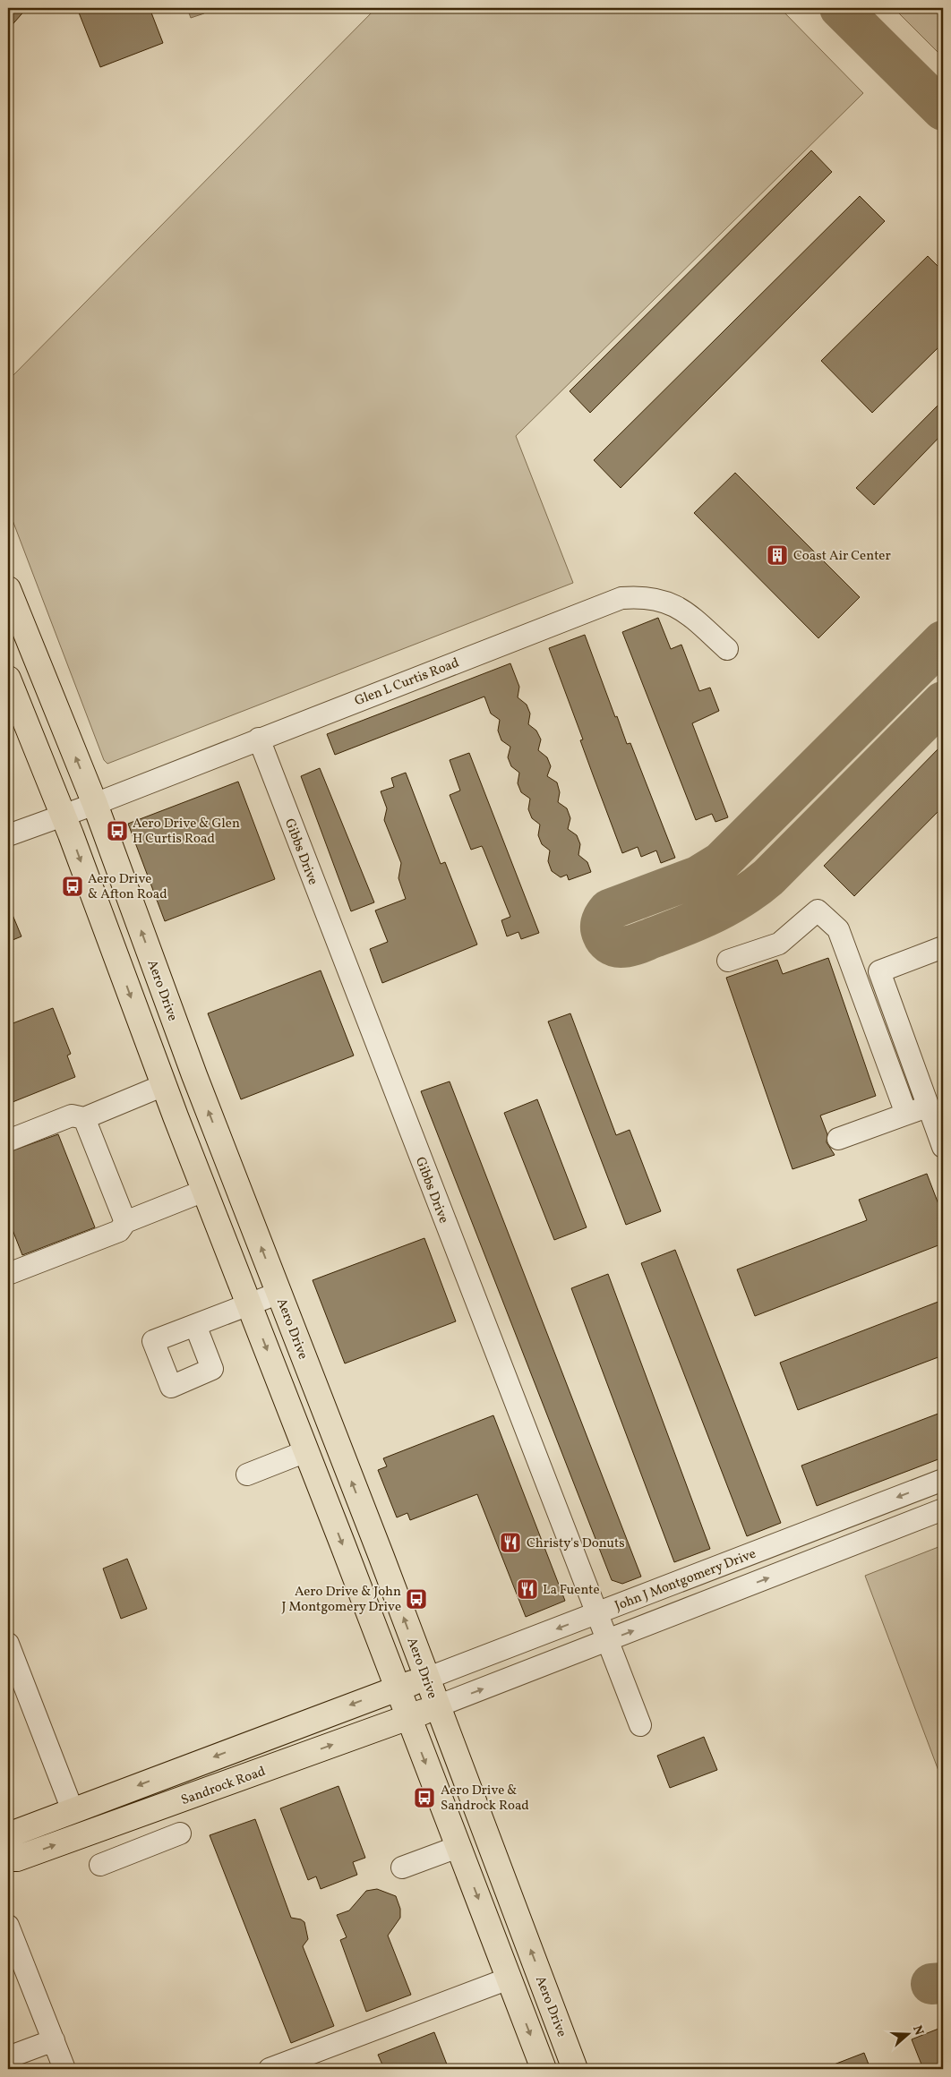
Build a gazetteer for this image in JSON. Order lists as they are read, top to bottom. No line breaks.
{"streets":{"main road":["Aero Drive","Sandrock Road"],"street":["Glen L Curtis Road","Gibbs Drive","John J Montgomery Drive"]},"crossings":[["Glen L Curtis Road","Gibbs Drive"],["Glen L Curtis Road","Aero Drive"],["Gibbs Drive","John J Montgomery Drive"],["Aero Drive","John J Montgomery Drive"],["Aero Drive","Sandrock Road"]],"places":{"building":["Coast Air Center"],"bus stop":["Aero Drive & Glen H Curtis Road","Aero Drive & Afton Road","Aero Drive & John J Montgomery Drive","Aero Drive & Sandrock Road"],"restaurant":["Christy's Donuts","La Fuente"]},"north":"right"}
